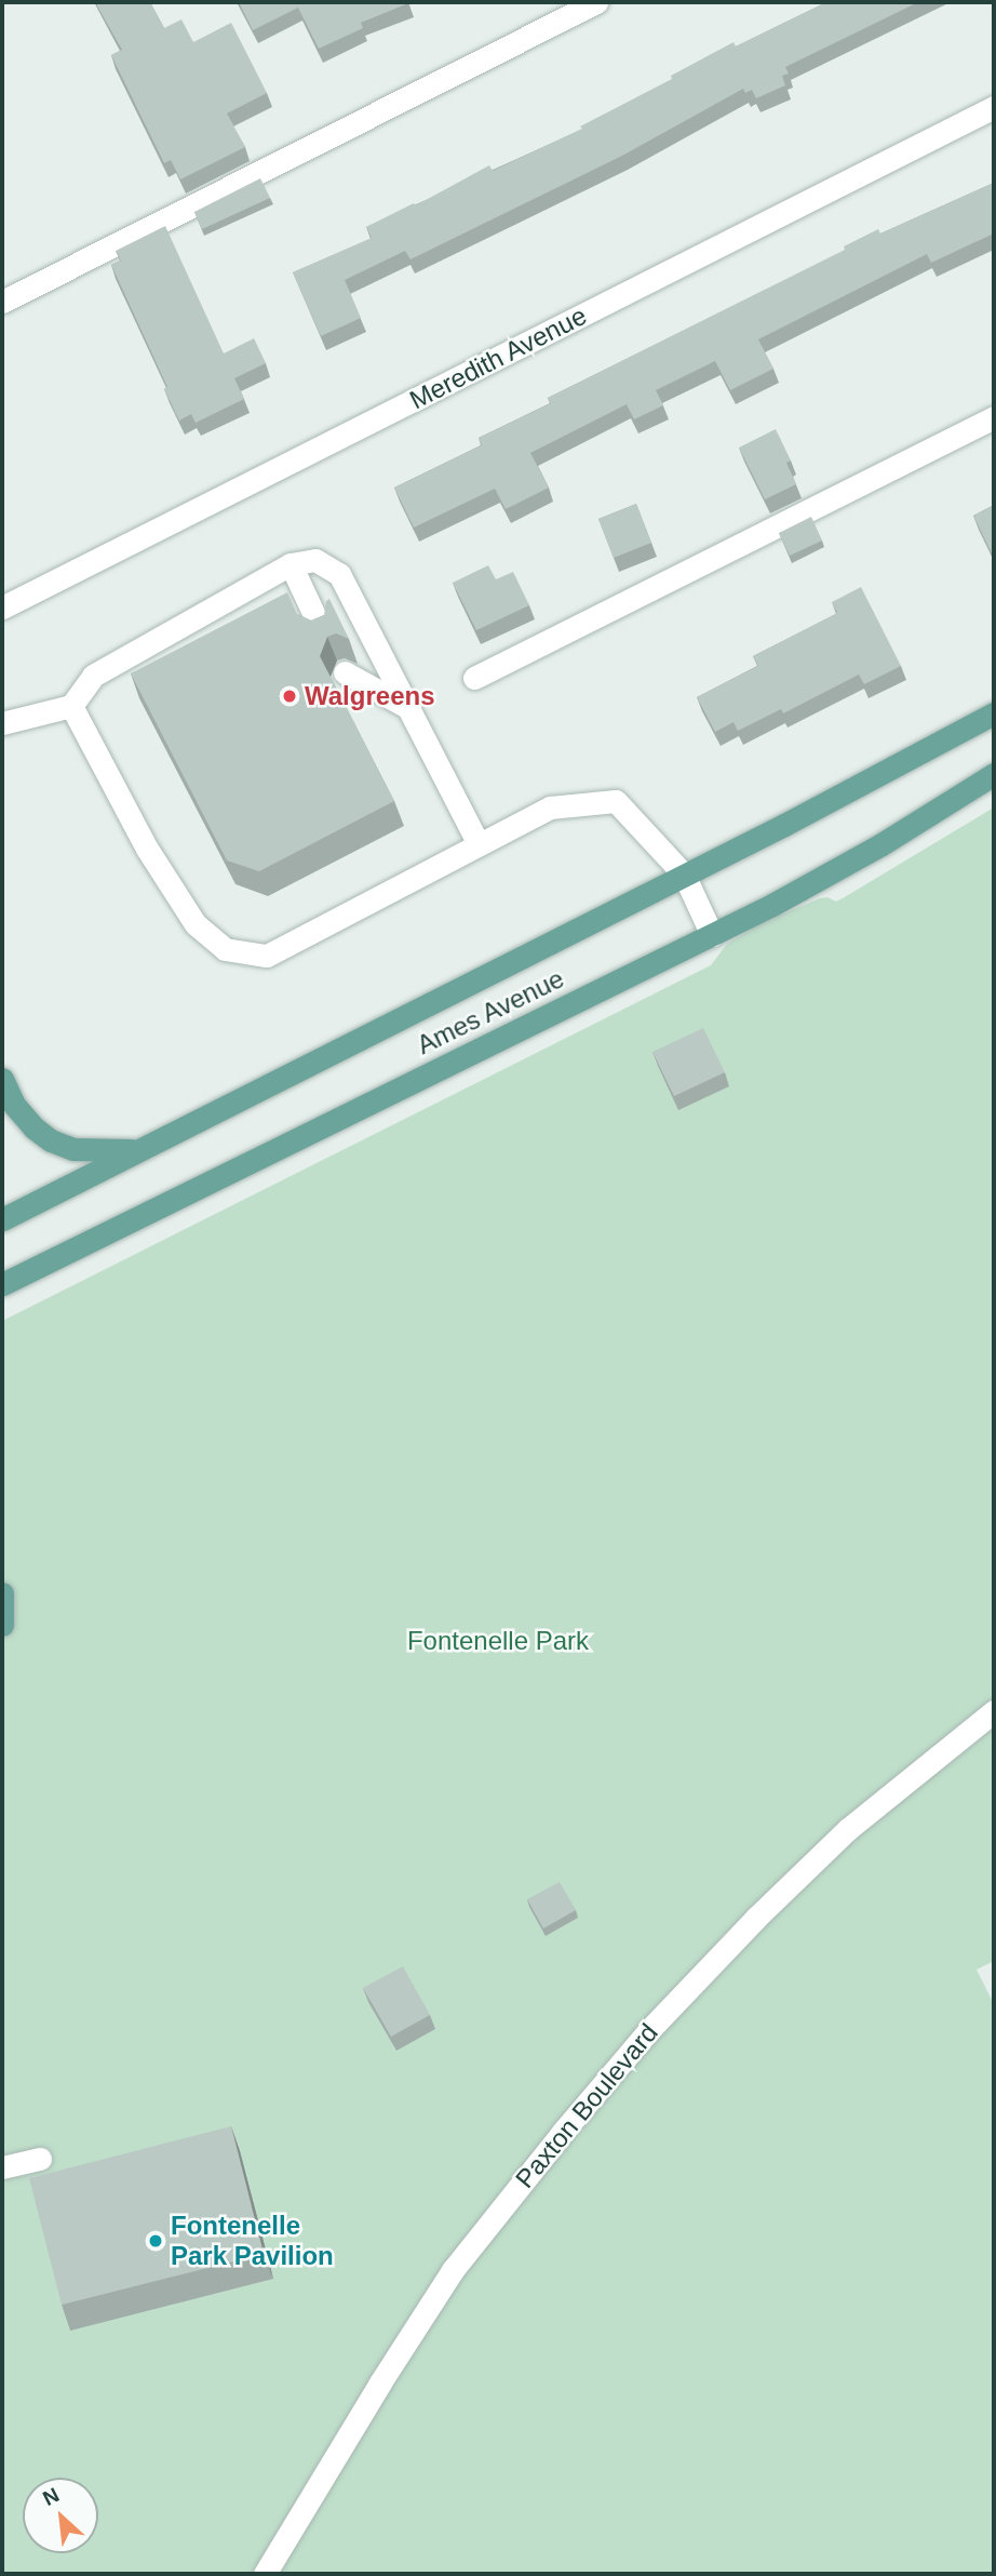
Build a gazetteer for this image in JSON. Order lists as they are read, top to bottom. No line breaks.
{"streets":{"main road":["Ames Avenue"],"street":["Meredith Avenue","Paxton Boulevard"]},"parks":["Fontenelle Park"],"places":["Walgreens","Fontenelle Park Pavilion"],"north":"top left"}
